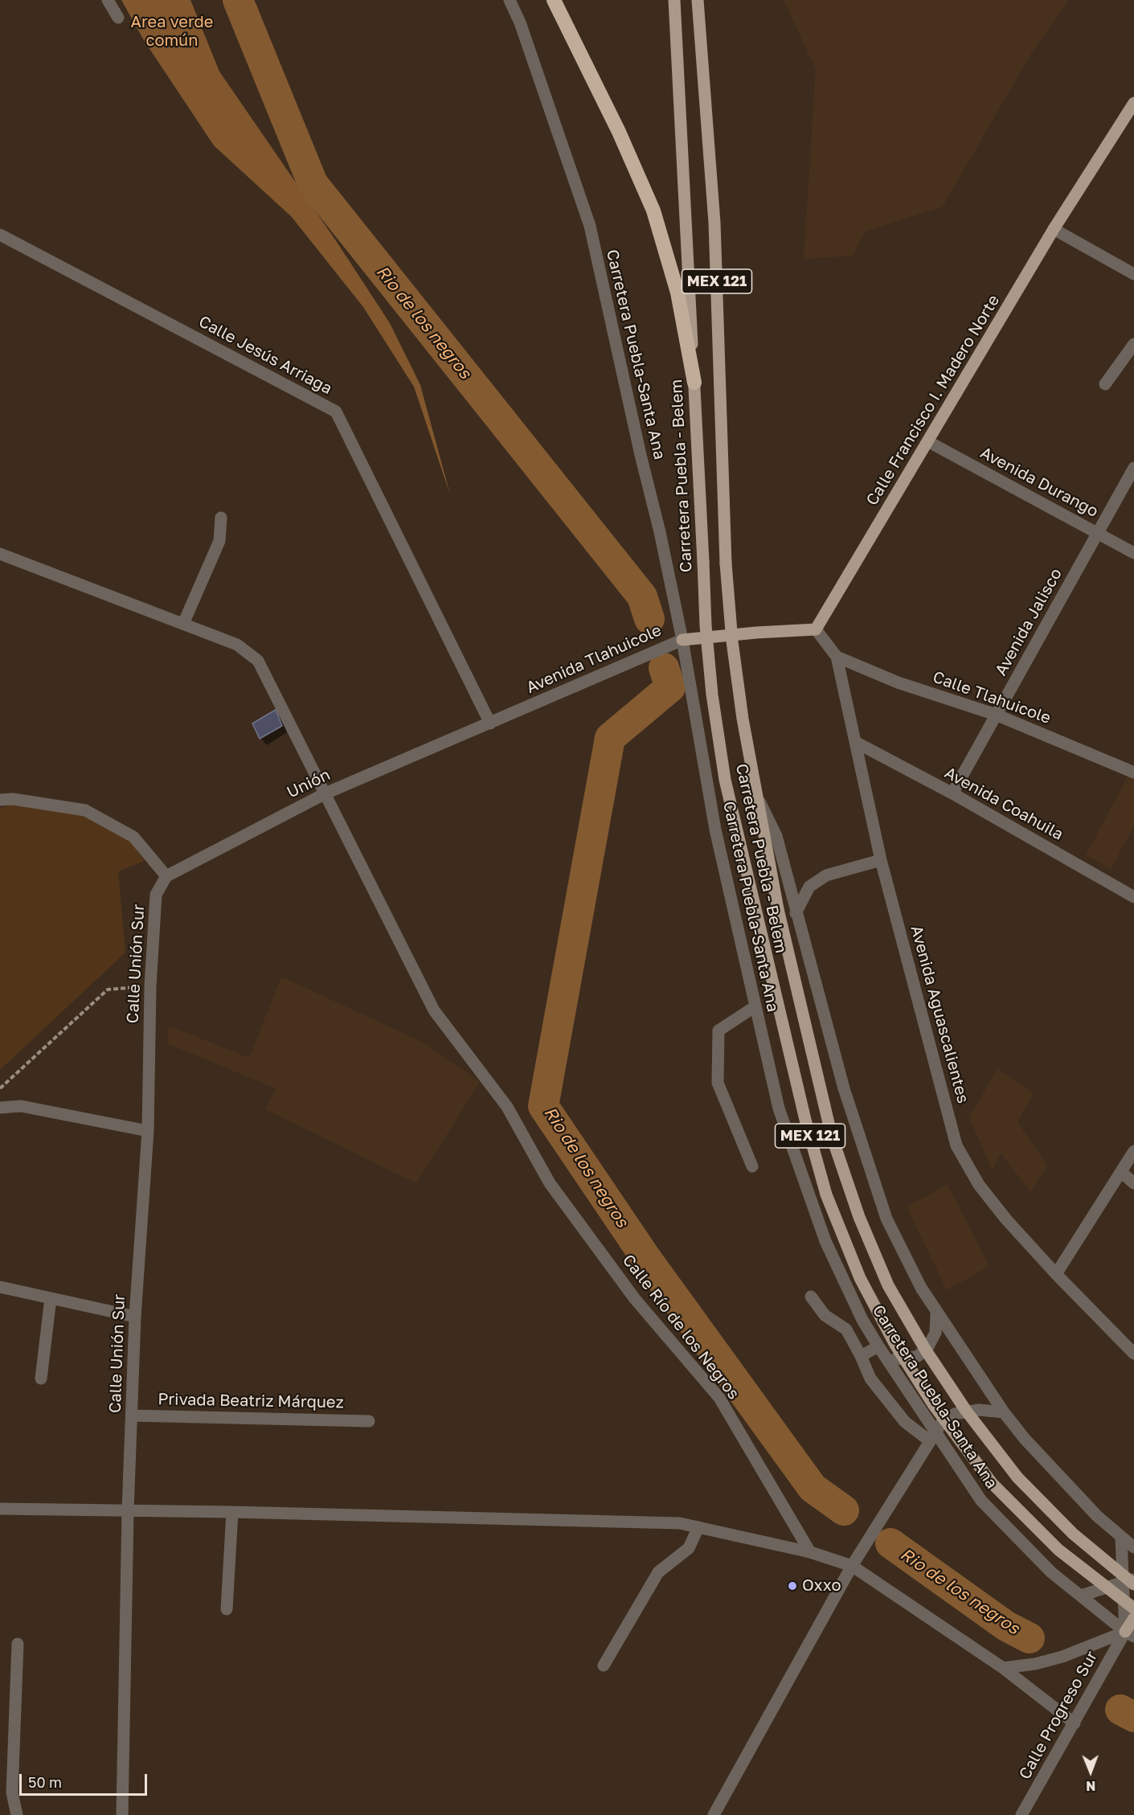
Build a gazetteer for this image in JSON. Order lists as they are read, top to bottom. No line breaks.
{"streets":{"main road":["MEX 121","Calle Francisco I. Madero Norte","Carretera Puebla - Belem","Avenida Tlahuicole"],"street":["Carretera Puebla-Santa Ana","Calle Jesús Arriaga","Avenida Durango","Avenida Jalisco","Calle Tlahuicole","Unión","Avenida Coahuila","Calle Unión Sur","Avenida Aguascalientes","Calle Río de los Negros","Privada Beatriz Márquez","Calle Progreso Sur"]},"crossings":[["Carretera Puebla-Santa Ana","Avenida Tlahuicole"],["Carretera Puebla-Santa Ana","Calle Progreso Sur"],["Calle Jesús Arriaga","Avenida Tlahuicole"],["Calle Jesús Arriaga","Unión"],["Calle Francisco I. Madero Norte","Avenida Durango"],["Calle Francisco I. Madero Norte","Avenida Tlahuicole"],["Calle Francisco I. Madero Norte","Avenida Aguascalientes"],["Avenida Durango","Avenida Jalisco"],["Avenida Jalisco","Calle Tlahuicole"],["Avenida Jalisco","Avenida Coahuila"],["Avenida Tlahuicole","Unión"],["Avenida Tlahuicole","Avenida Aguascalientes"],["Calle Tlahuicole","Avenida Aguascalientes"],["Unión","Calle Unión Sur"],["Unión","Calle Río de los Negros"],["Avenida Coahuila","Avenida Aguascalientes"],["Calle Unión Sur","Privada Beatriz Márquez"]],"water":["Rio de los negros"],"parks":["Area verde común"],"places":["Oxxo"],"scale_bar":"50 m","north":"bottom"}
